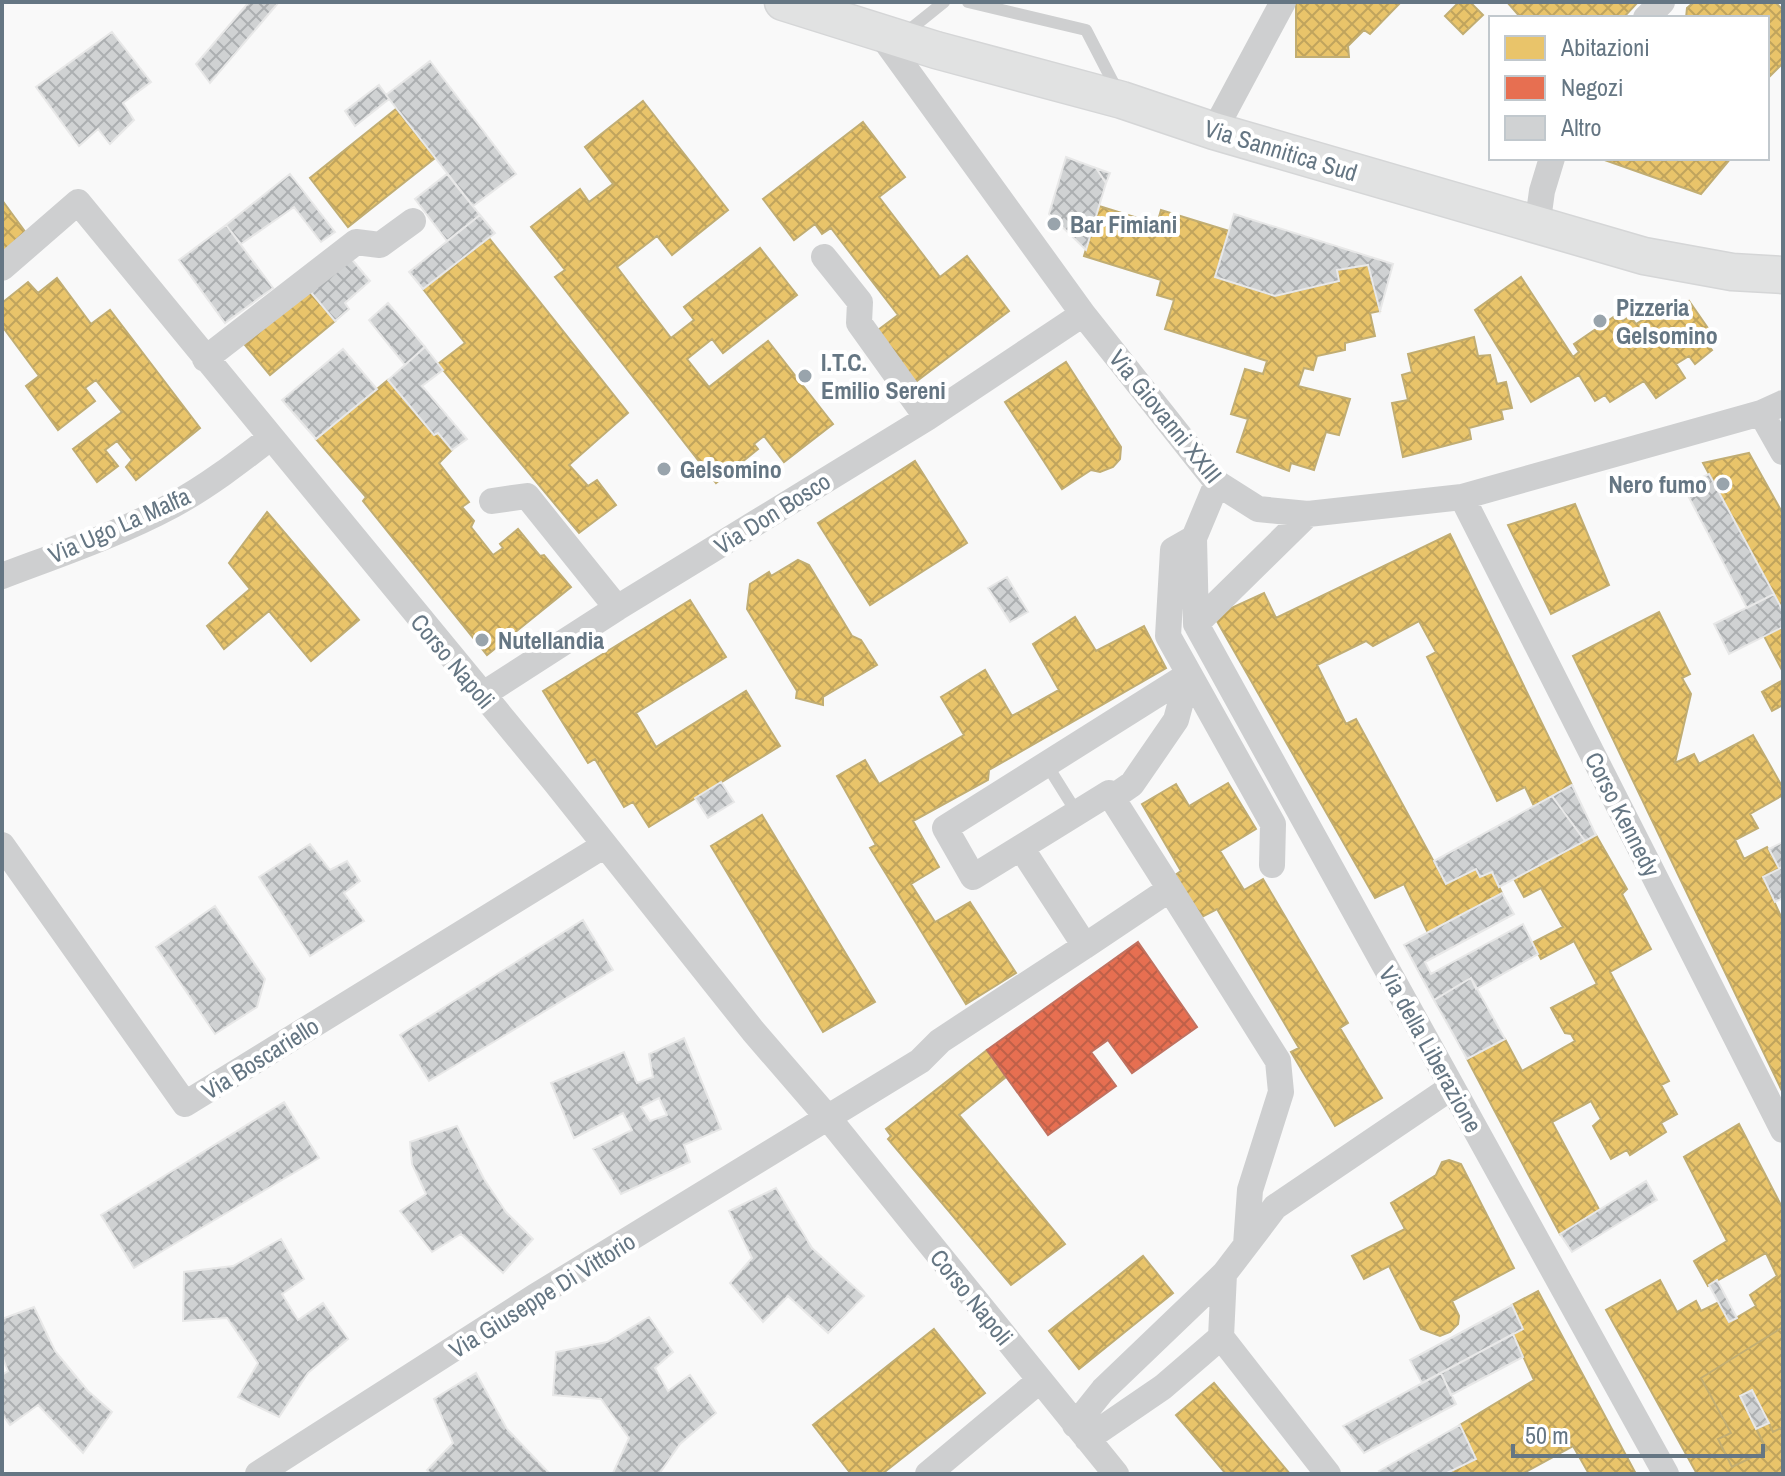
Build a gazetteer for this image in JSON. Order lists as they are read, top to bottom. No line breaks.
{"streets":{"main road":["Via Sannitica Sud"],"street":["Via Giovanni XXIII","Via Don Bosco","Via Ugo La Malfa","Corso Napoli","Corso Kennedy","Via della Liberazione","Via Boscariello","Via Giuseppe Di Vittorio"]},"crossings":[["Via Sannitica Sud","Via Giovanni XXIII"],["Via Giovanni XXIII","Via Don Bosco"],["Via Giovanni XXIII","Corso Kennedy"],["Via Giovanni XXIII","Via della Liberazione"],["Via Don Bosco","Corso Napoli"],["Via Ugo La Malfa","Corso Napoli"],["Corso Napoli","Via Boscariello"],["Corso Napoli","Via Giuseppe Di Vittorio"]],"places":["Bar Fimiani","Pizzeria Gelsomino","I.T.C. Emilio Sereni","Gelsomino","Nero fumo","Nutellandia"],"legend":["Abitazioni","Negozi","Altro"],"scale_bar":"50 m"}
